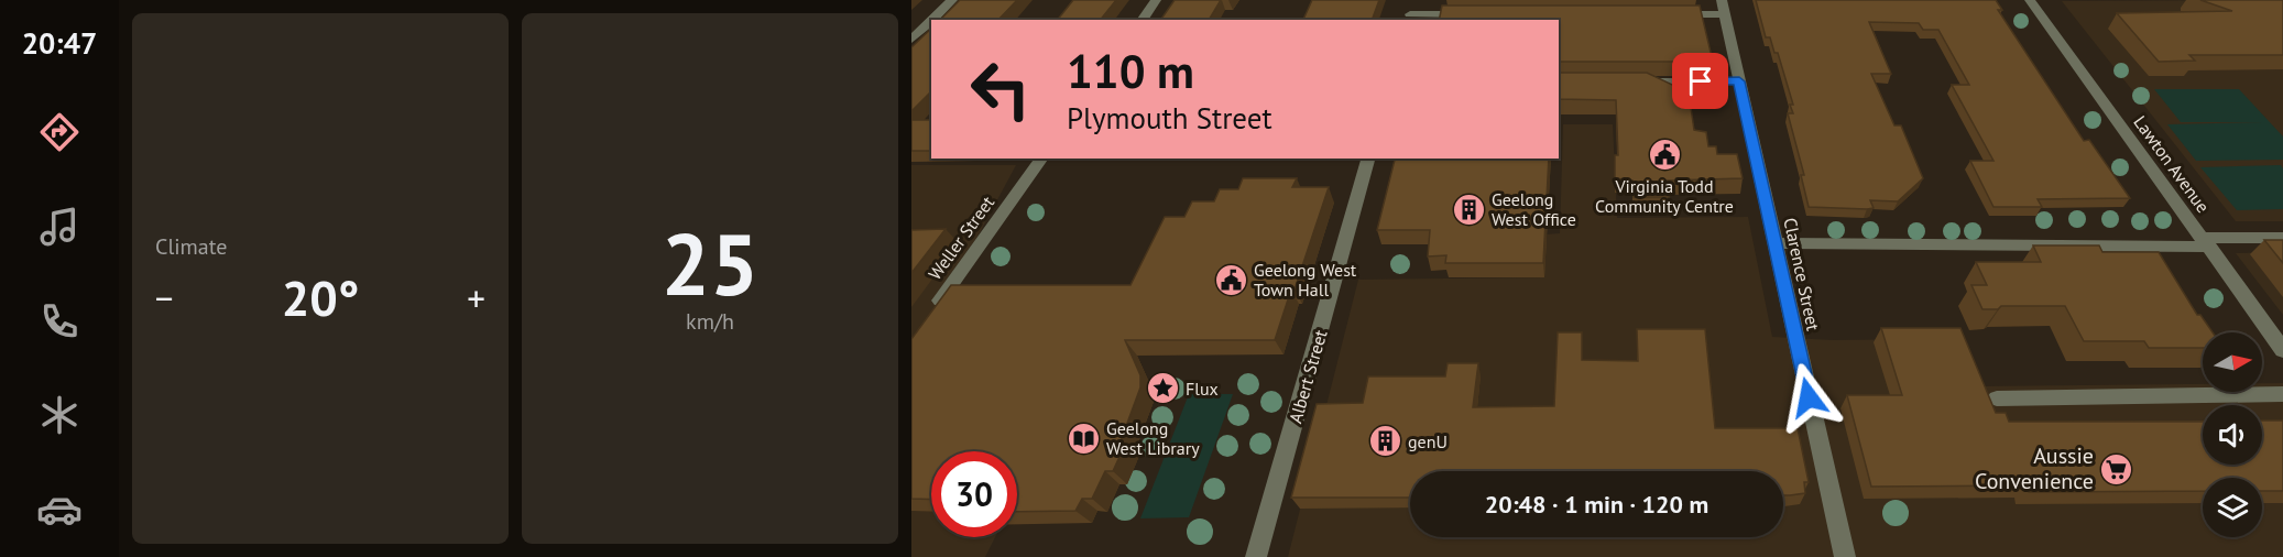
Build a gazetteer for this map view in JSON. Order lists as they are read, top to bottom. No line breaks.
{"streets":{"street":["Lawton Avenue","Weller Street","Clarence Street","Albert Street"]},"places":{"public building":["Virginia Todd Community Centre","Geelong West Town Hall"],"building":["Geelong West Office","genU"],"place":["Flux"],"library":["Geelong West Library"],"supermarket":["Aussie Convenience"]},"north":"right","page":{"tabs":"20:47","tile":["Climate",["25","km/h"]],"turn":["110 m","Plymouth Street"],"heat":["−","20°","+"],"limit":"30","trip":"20:48 · 1 min · 120 m"}}
